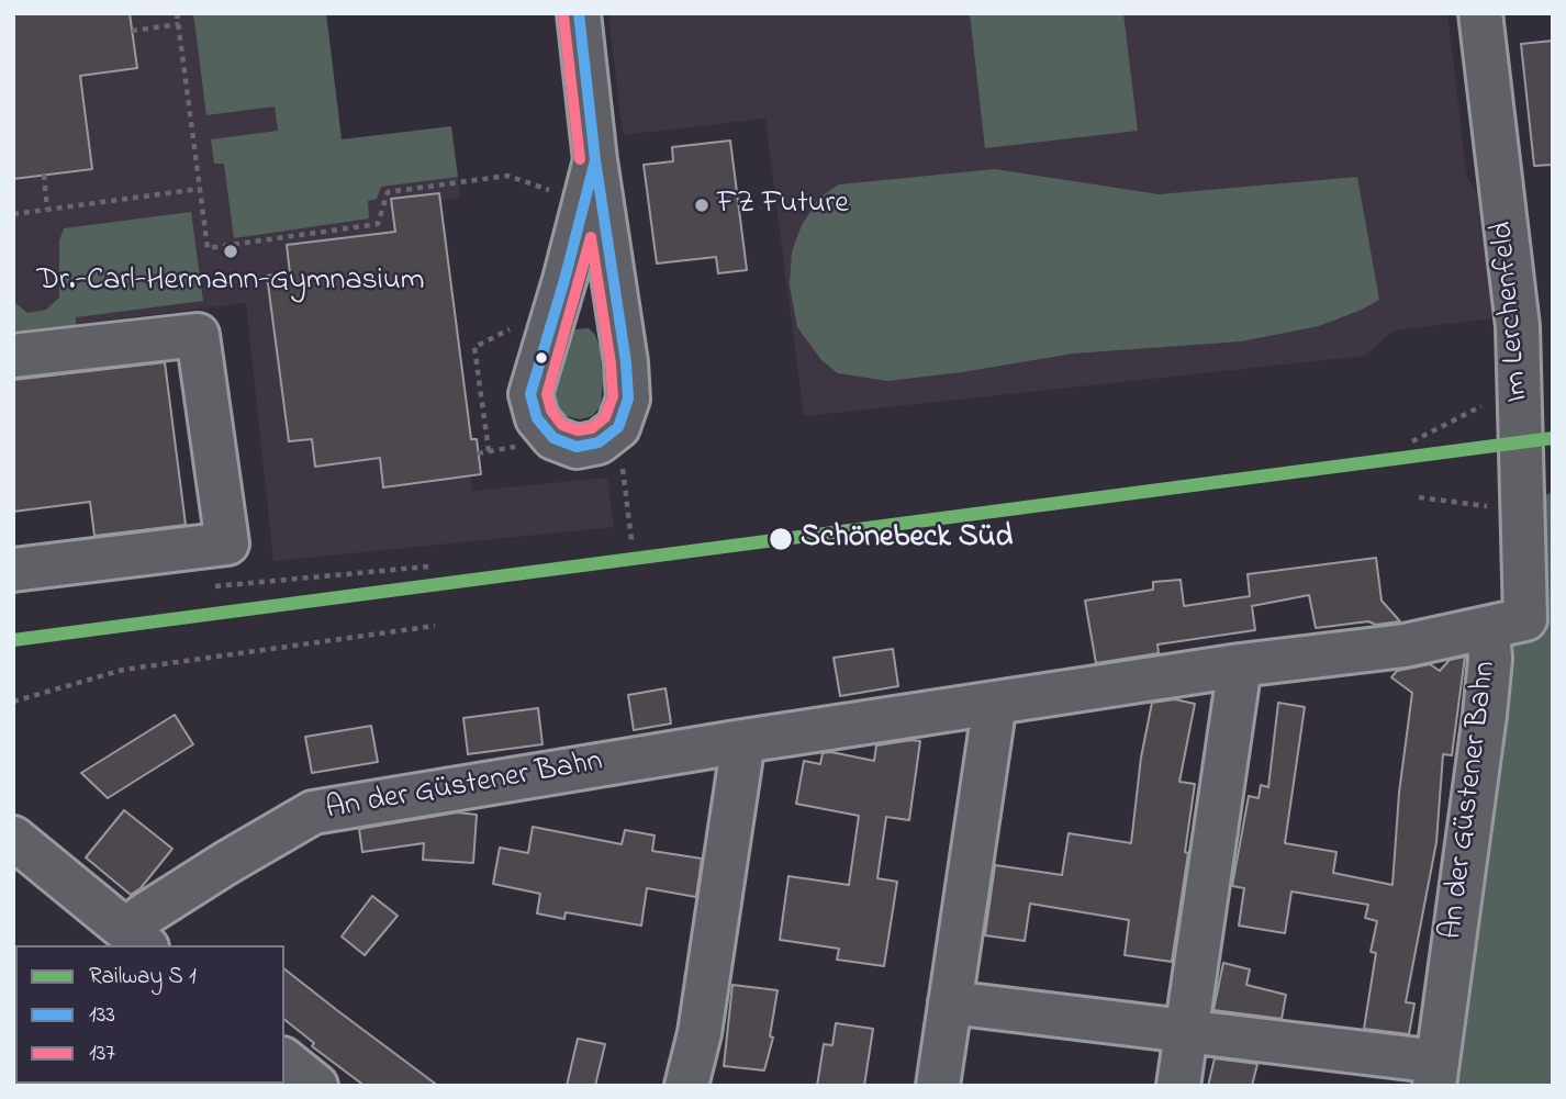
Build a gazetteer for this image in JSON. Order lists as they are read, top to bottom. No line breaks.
{"streets":{"street":["Im Lerchenfeld","An der Güstener Bahn"]},"crossings":[["Im Lerchenfeld","An der Güstener Bahn"]],"places":["FZ Future","Dr.-Carl-Hermann-Gymnasium","Schönebeck Süd"],"lines":["transit line 133","transit line 137"],"legend":["Railway S 1","133","137"]}
